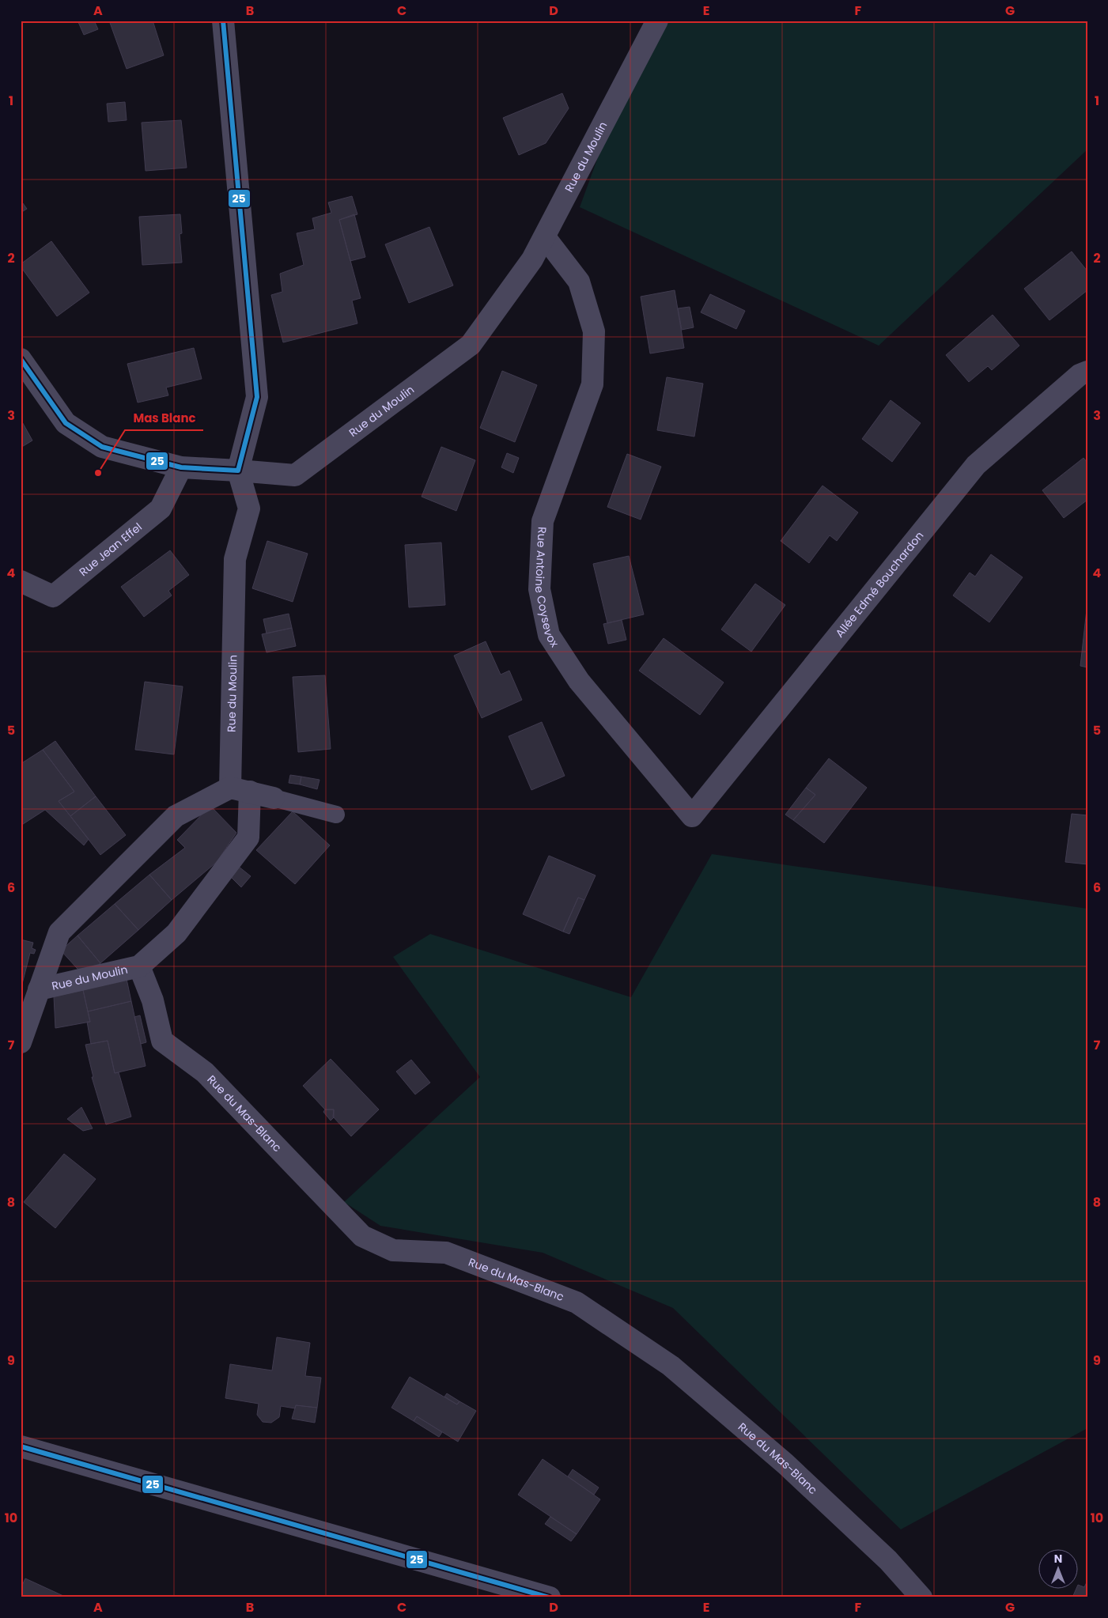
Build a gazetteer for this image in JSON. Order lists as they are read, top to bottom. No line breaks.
{"streets":{"street":["Rue du Moulin","Rue Jean Effel","Allée Edmé Bouchardon","Rue Antoine Coysevox","Rue du Mas-Blanc"]},"crossings":[["Rue du Moulin","Rue Antoine Coysevox"],["Rue du Moulin","Rue du Mas-Blanc"],["Allée Edmé Bouchardon","Rue Antoine Coysevox"]],"places":["Mas Blanc"],"lines":["transit line 25"],"north":"top","grid":{"columns":["A","B","C","D","E","F","G"],"rows":["1","2","3","4","5","6","7","8","9","10"]}}
